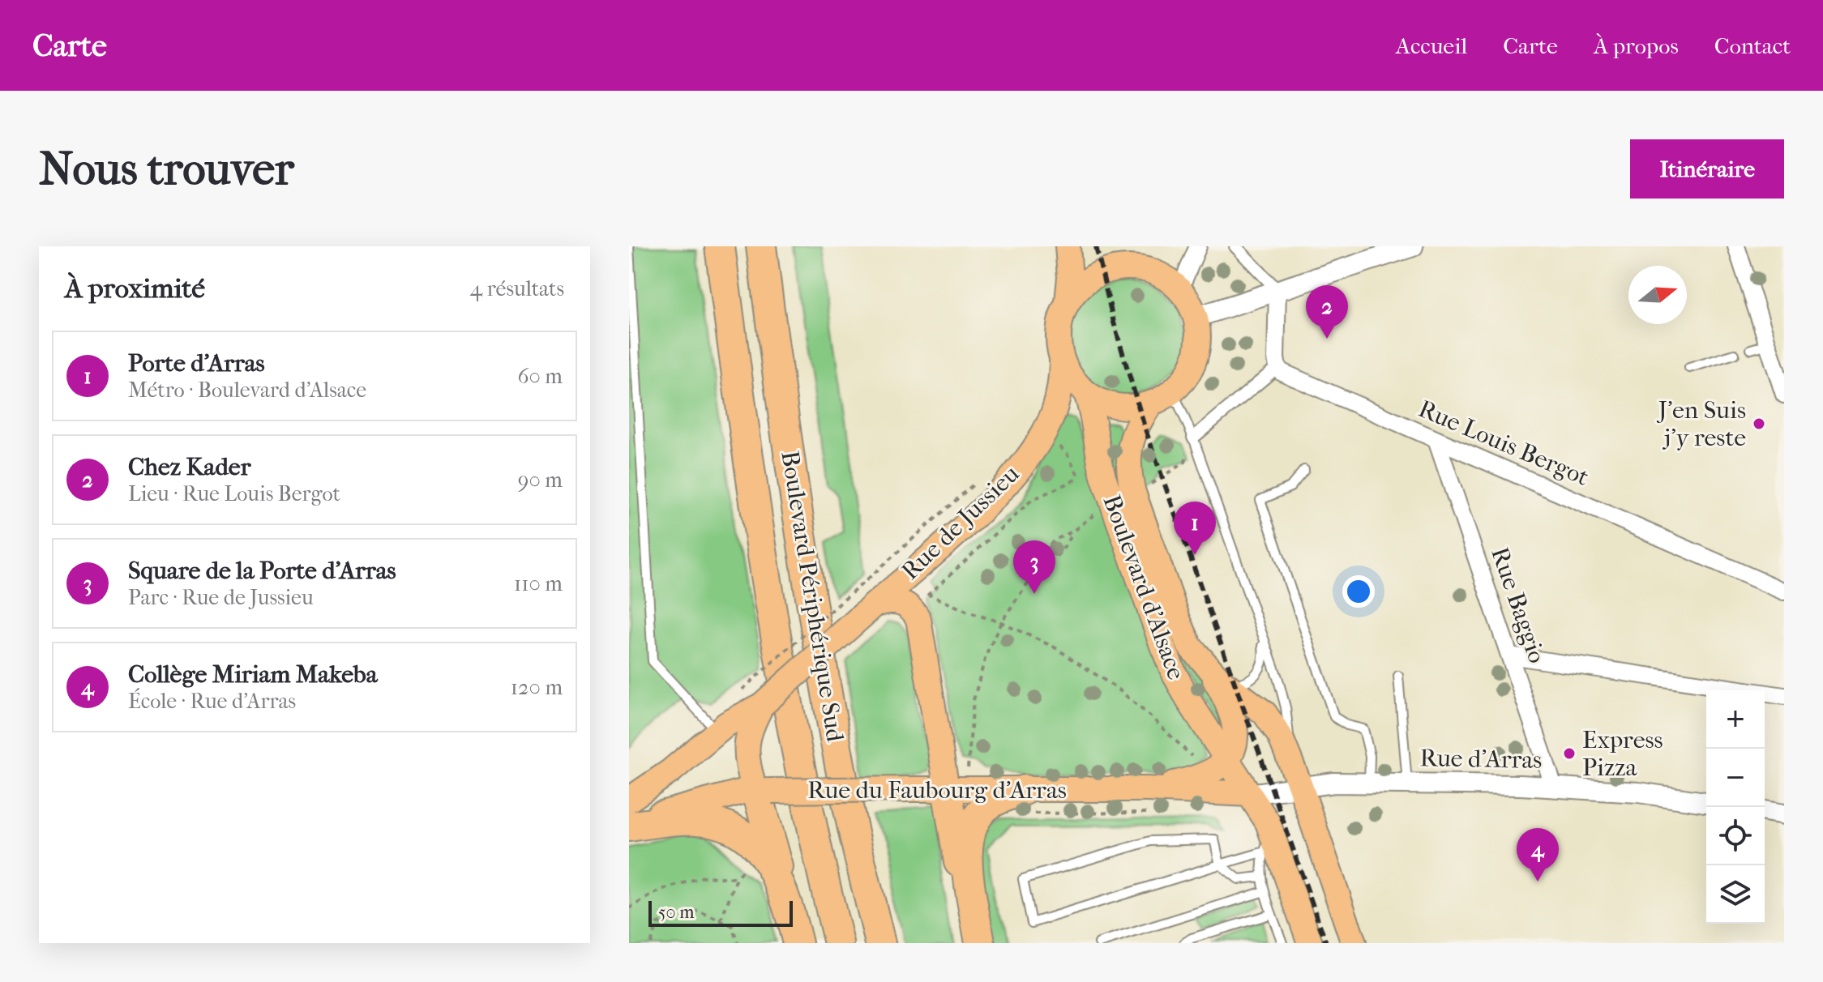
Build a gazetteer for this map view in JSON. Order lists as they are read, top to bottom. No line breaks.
{"streets":{"highway":["Boulevard Périphérique Sud"],"main road":["Rue de Jussieu","Boulevard d'Alsace","Rue du Faubourg d'Arras"],"street":["Rue Louis Bergot","Rue Baggio","Rue d'Arras"]},"crossings":[["Rue Louis Bergot","Rue Baggio"],["Rue de Jussieu","Boulevard d'Alsace"],["Boulevard d'Alsace","Rue d'Arras"],["Boulevard d'Alsace","Rue du Faubourg d'Arras"],["Rue Baggio","Rue d'Arras"],["Rue d'Arras","Rue du Faubourg d'Arras"]],"places":["J'en Suis j'y reste","Express Pizza"],"scale_bar":"50 m","north":"right","page":{"header":"Carte","nav":["Accueil","Carte","À propos","Contact"],"buttons":"Itinéraire","title":"Nous trouver","heading":["À proximité","4 résultats"],"pins":["2","1","3","4"],"list":[{"mark":"1","name":"Porte d'Arras","note":"Métro · Boulevard d'Alsace","value":"60 m"},{"mark":"2","name":"Chez Kader","note":"Lieu · Rue Louis Bergot","value":"90 m"},{"mark":"3","name":"Square de la Porte d'Arras","note":"Parc · Rue de Jussieu","value":"110 m"},{"mark":"4","name":"Collège Miriam Makeba","note":"École · Rue d'Arras","value":"120 m"}],"map_buttons":["+","−"],"scale":"50 m"}}
